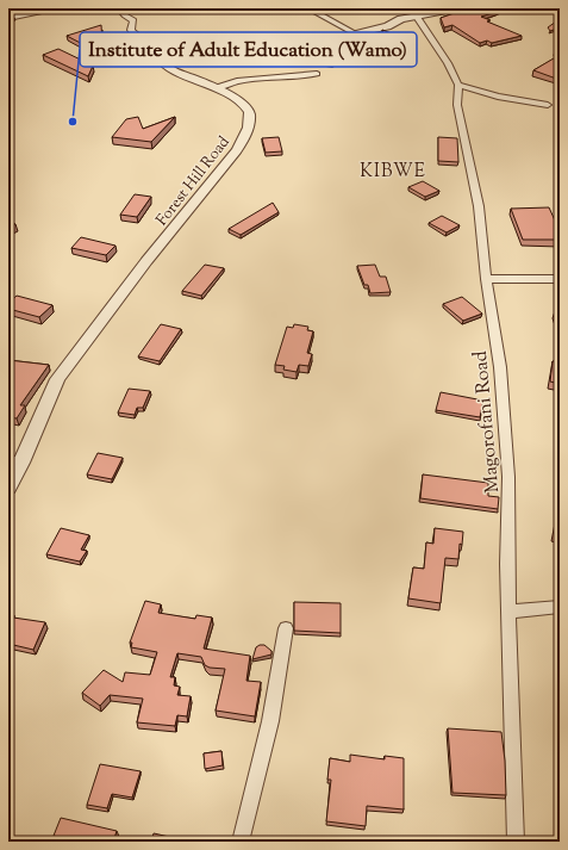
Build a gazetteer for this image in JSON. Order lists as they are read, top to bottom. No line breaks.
{"streets":{"street":["Forest Hill Road","Magorofani Road"]},"districts":["KIBWE"],"places":["Institute of Adult Education (Wamo)"]}
